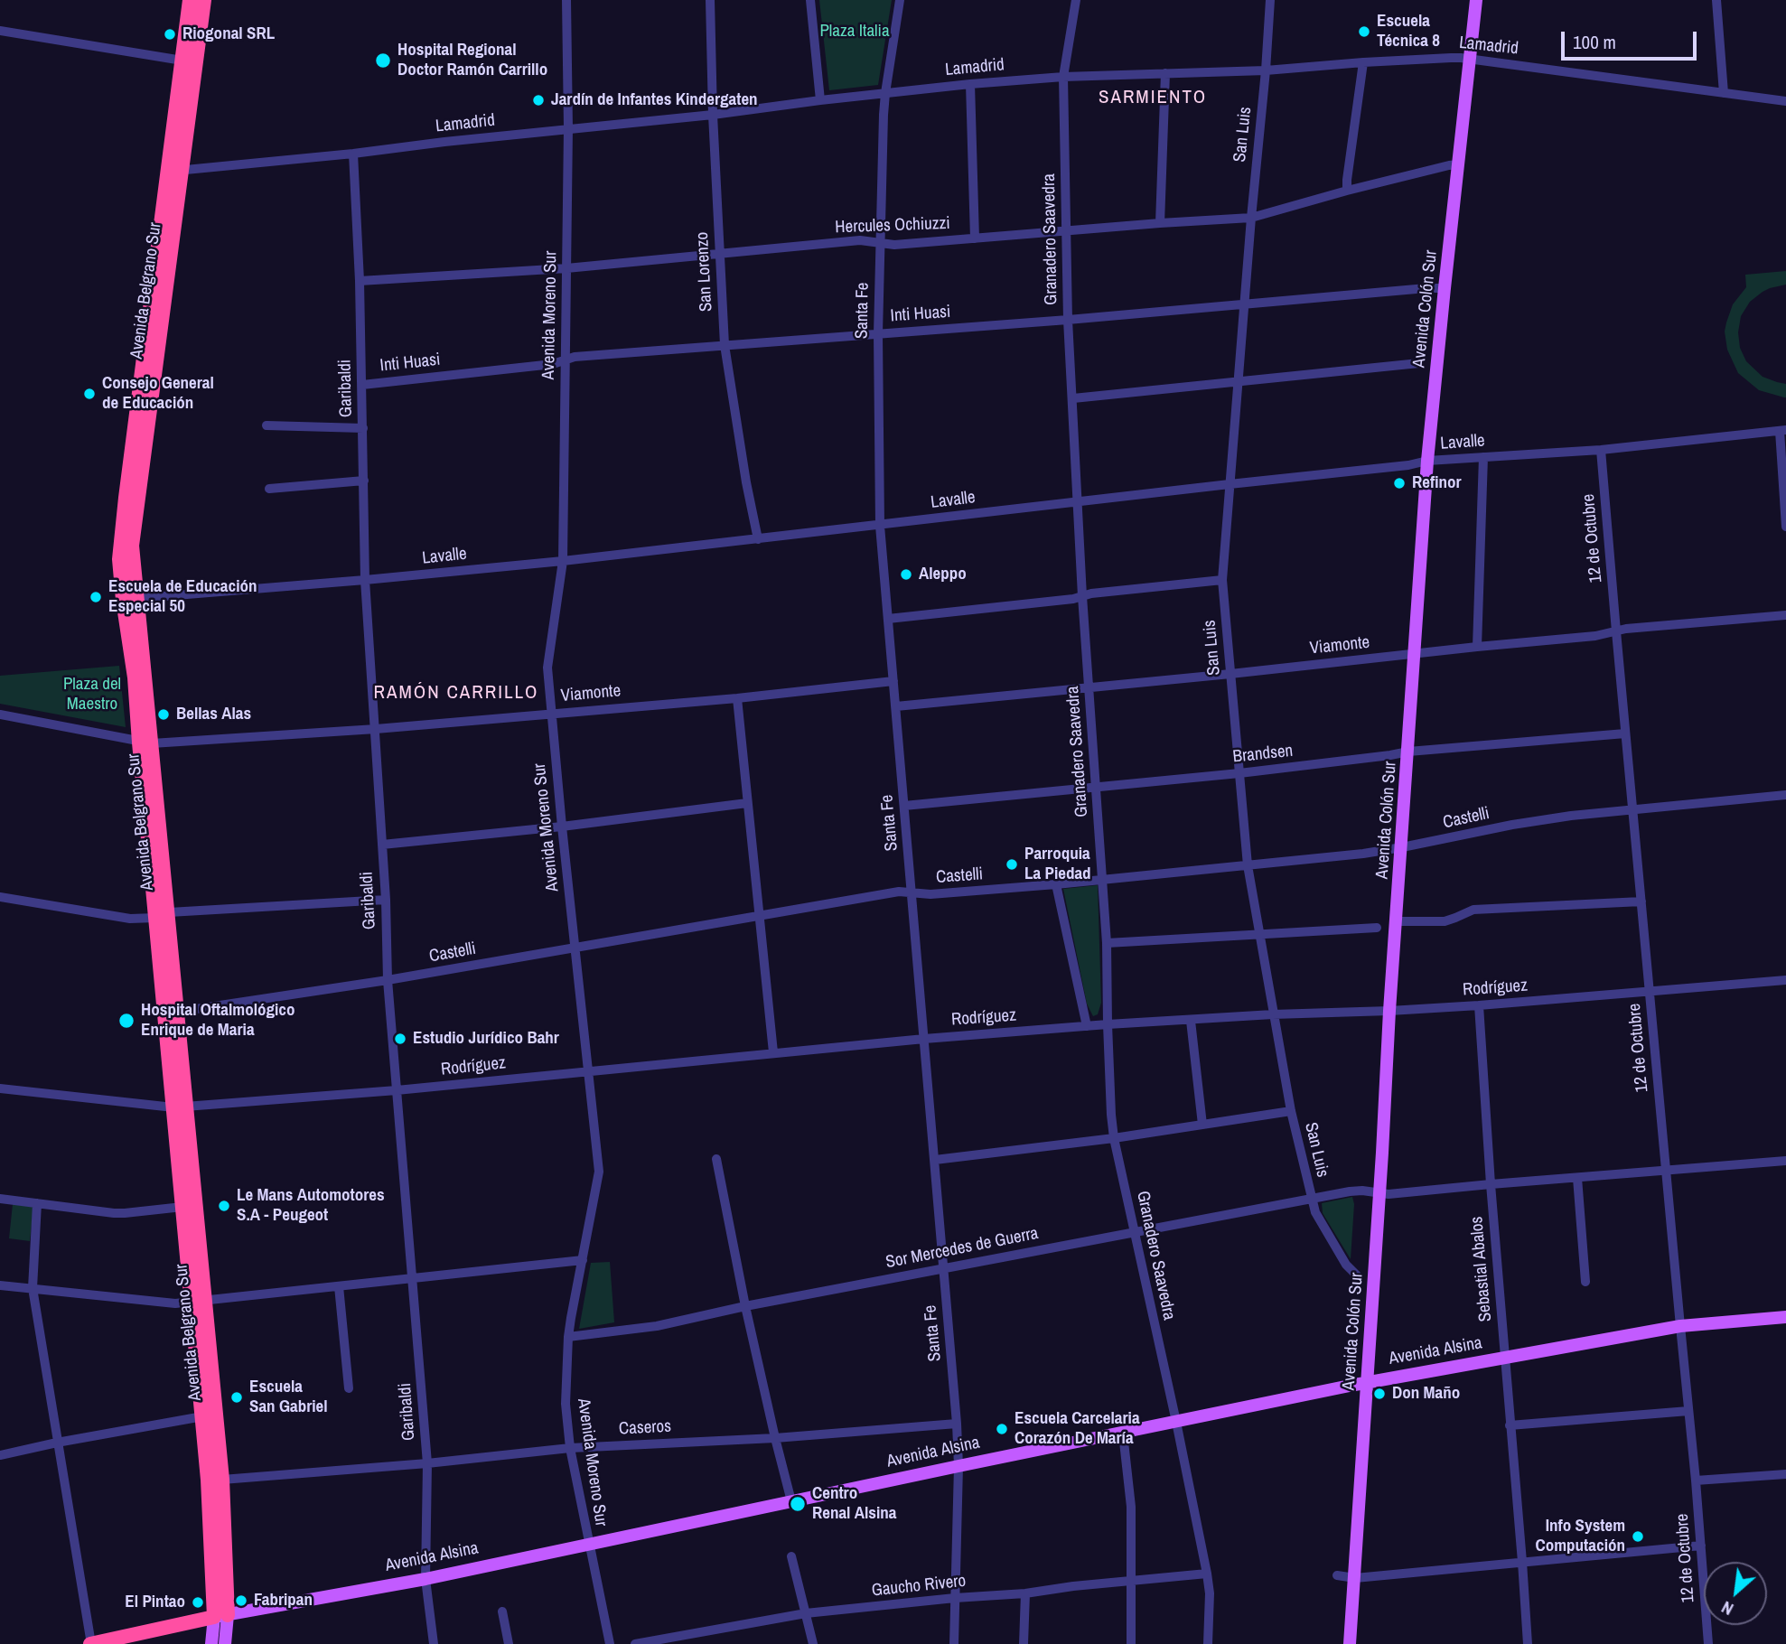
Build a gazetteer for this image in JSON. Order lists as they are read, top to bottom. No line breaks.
{"streets":{"highway":["Avenida Belgrano Sur","Avenida Alsina"],"main road":["Avenida Colón Sur"],"street":["Lamadrid","San Luis","Hercules Ochiuzzi","Granadero Saavedra","San Lorenzo","Santa Fe","Inti Huasi","Avenida Moreno Sur","Garibaldi","Lavalle","12 de Octubre","Viamonte","Brandsen","Castelli","Rodríguez","Sor Mercedes de Guerra","Sebastial Abalos","Caseros","Gaucho Rivero"]},"crossings":[["Lamadrid","San Luis"],["Lamadrid","Granadero Saavedra"],["Lamadrid","San Lorenzo"],["Lamadrid","Avenida Belgrano Sur"],["Lamadrid","Avenida Colón Sur"],["Lamadrid","Santa Fe"],["Lamadrid","Avenida Moreno Sur"],["Lamadrid","Garibaldi"],["San Luis","Hercules Ochiuzzi"],["San Luis","Inti Huasi"],["San Luis","Lavalle"],["San Luis","Viamonte"],["San Luis","Brandsen"],["San Luis","Castelli"],["San Luis","Rodríguez"],["San Luis","Sor Mercedes de Guerra"],["Hercules Ochiuzzi","Granadero Saavedra"],["Hercules Ochiuzzi","San Lorenzo"],["Hercules Ochiuzzi","Avenida Colón Sur"],["Hercules Ochiuzzi","Santa Fe"],["Hercules Ochiuzzi","Avenida Moreno Sur"],["Hercules Ochiuzzi","Garibaldi"],["Granadero Saavedra","Inti Huasi"],["Granadero Saavedra","Lavalle"],["Granadero Saavedra","Viamonte"],["Granadero Saavedra","Brandsen"],["Granadero Saavedra","Castelli"],["Granadero Saavedra","Rodríguez"],["Granadero Saavedra","Sor Mercedes de Guerra"],["Granadero Saavedra","Avenida Alsina"],["Granadero Saavedra","Gaucho Rivero"],["San Lorenzo","Inti Huasi"],["San Lorenzo","Lavalle"],["Avenida Belgrano Sur","Lavalle"],["Avenida Belgrano Sur","Viamonte"],["Avenida Belgrano Sur","Castelli"],["Avenida Belgrano Sur","Rodríguez"],["Avenida Belgrano Sur","Avenida Alsina"],["Avenida Belgrano Sur","Caseros"],["Avenida Colón Sur","Inti Huasi"],["Avenida Colón Sur","Lavalle"],["Avenida Colón Sur","Viamonte"],["Avenida Colón Sur","Brandsen"],["Avenida Colón Sur","Castelli"],["Avenida Colón Sur","Rodríguez"],["Avenida Colón Sur","Sor Mercedes de Guerra"],["Avenida Colón Sur","Avenida Alsina"],["Santa Fe","Inti Huasi"],["Santa Fe","Lavalle"],["Santa Fe","Viamonte"],["Santa Fe","Brandsen"],["Santa Fe","Castelli"],["Santa Fe","Rodríguez"],["Santa Fe","Sor Mercedes de Guerra"],["Santa Fe","Avenida Alsina"],["Santa Fe","Caseros"],["Santa Fe","Gaucho Rivero"],["Inti Huasi","Avenida Moreno Sur"],["Inti Huasi","Garibaldi"],["Avenida Moreno Sur","Lavalle"],["Avenida Moreno Sur","Viamonte"],["Avenida Moreno Sur","Castelli"],["Avenida Moreno Sur","Rodríguez"],["Avenida Moreno Sur","Sor Mercedes de Guerra"],["Avenida Moreno Sur","Avenida Alsina"],["Avenida Moreno Sur","Caseros"],["Garibaldi","Lavalle"],["Garibaldi","Viamonte"],["Garibaldi","Castelli"],["Garibaldi","Rodríguez"],["Garibaldi","Avenida Alsina"],["Garibaldi","Caseros"],["Lavalle","12 de Octubre"],["12 de Octubre","Viamonte"],["12 de Octubre","Brandsen"],["12 de Octubre","Castelli"],["12 de Octubre","Rodríguez"],["12 de Octubre","Avenida Alsina"],["Rodríguez","Sebastial Abalos"],["Sebastial Abalos","Avenida Alsina"]],"districts":["SARMIENTO","RAMÓN CARRILLO"],"parks":["Plaza Italia","Plaza del Maestro"],"places":["Escuela Técnica 8","Riogonal SRL","Hospital Regional Doctor Ramón Carrillo","Jardín de Infantes Kindergaten","Consejo General de Educación","Refinor","Aleppo","Escuela de Educación Especial 50","Bellas Alas","Parroquia La Piedad","Hospital Oftalmológico Enrique de Maria","Estudio Jurídico Bahr","Le Mans Automotores S.A - Peugeot","Don Maño","Escuela San Gabriel","Escuela Carcelaria Corazón De María","Centro Renal Alsina","Info System Computación","Fabripan","El Pintao"],"scale_bar":"100 m","north":"bottom left"}
